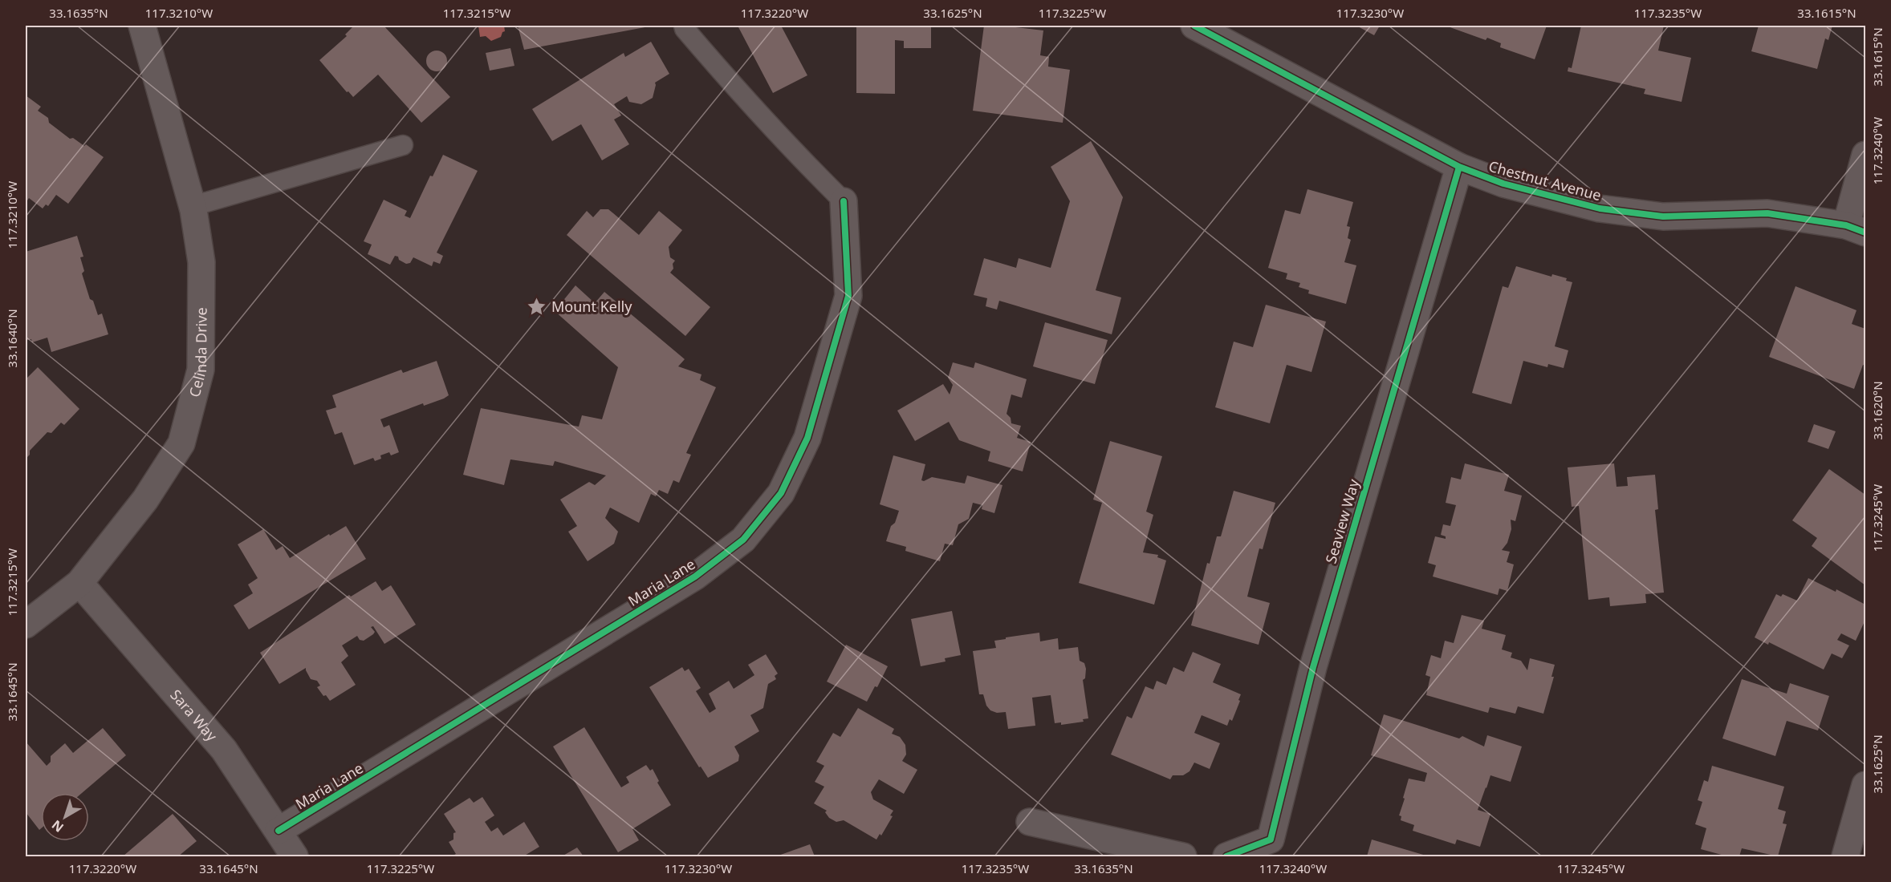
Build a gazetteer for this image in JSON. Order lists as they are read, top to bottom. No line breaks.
{"streets":{"street":["Chestnut Avenue","Celinda Drive","Seaview Way","Maria Lane","Sara Way"]},"crossings":[["Chestnut Avenue","Seaview Way"],["Celinda Drive","Sara Way"],["Maria Lane","Sara Way"]],"places":{"place":["Mount Kelly"]},"north":"bottom left","coordinates":["33.1635°N","117.3210°W","117.3215°W","117.3220°W","33.1625°N","117.3225°W","117.3230°W","117.3235°W","33.1615°N","117.3240°W","33.1640°N","33.1620°N","117.3245°W","33.1645°N"]}
